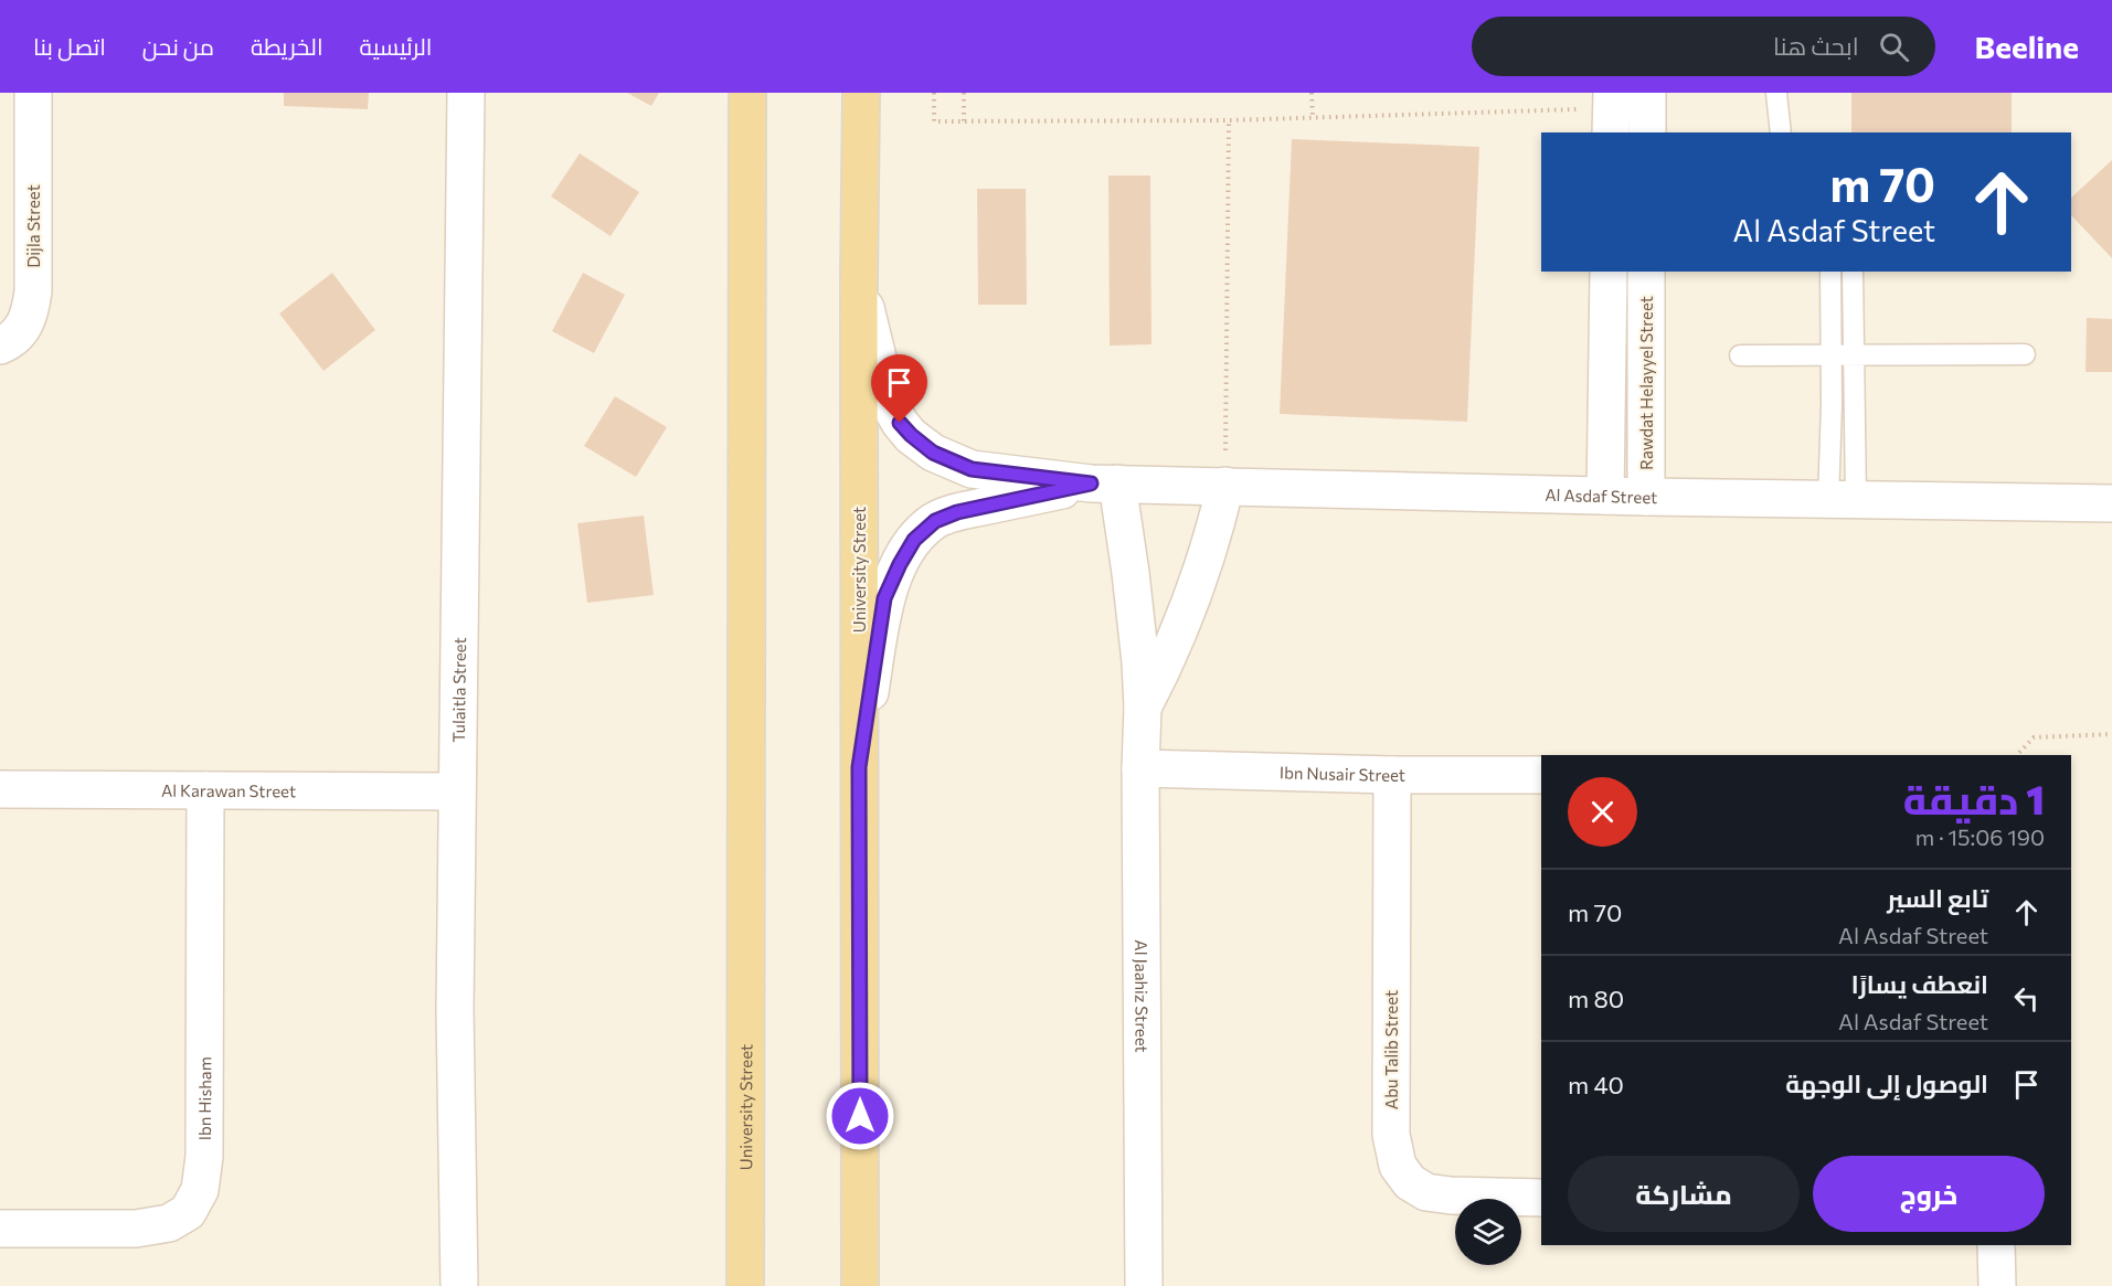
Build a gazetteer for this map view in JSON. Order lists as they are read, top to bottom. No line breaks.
{"streets":{"main road":["University Street"],"street":["Dijla Street","Rawdat Helayyel Street","Al Asdaf Street","Tulaitla Street","Ibn Nusair Street","Al Karawan Street","Al Jaahiz Street","Abu Talib Street","Ibn Hisham"]},"crossings":[["Rawdat Helayyel Street","Al Asdaf Street"],["Al Asdaf Street","University Street"],["Al Asdaf Street","Al Jaahiz Street"],["Tulaitla Street","Al Karawan Street"],["Ibn Nusair Street","Al Jaahiz Street"],["Ibn Nusair Street","Abu Talib Street"],["Al Karawan Street","Ibn Hisham"]],"page":{"header":"Beeline","search":"ابحث هنا","nav":["الرئيسية","الخريطة","من نحن","اتصل بنا"],"turn":["70 m","Al Asdaf Street"],"heading":["1 دقيقة","190 m · 15:06"],"list":[{"name":"تابع السير","note":"Al Asdaf Street","value":"70 m"},{"name":"انعطف يسارًا","note":"Al Asdaf Street","value":"80 m"},{"name":"الوصول إلى الوجهة","value":"40 m"}],"buttons":["خروج","مشاركة"]}}
